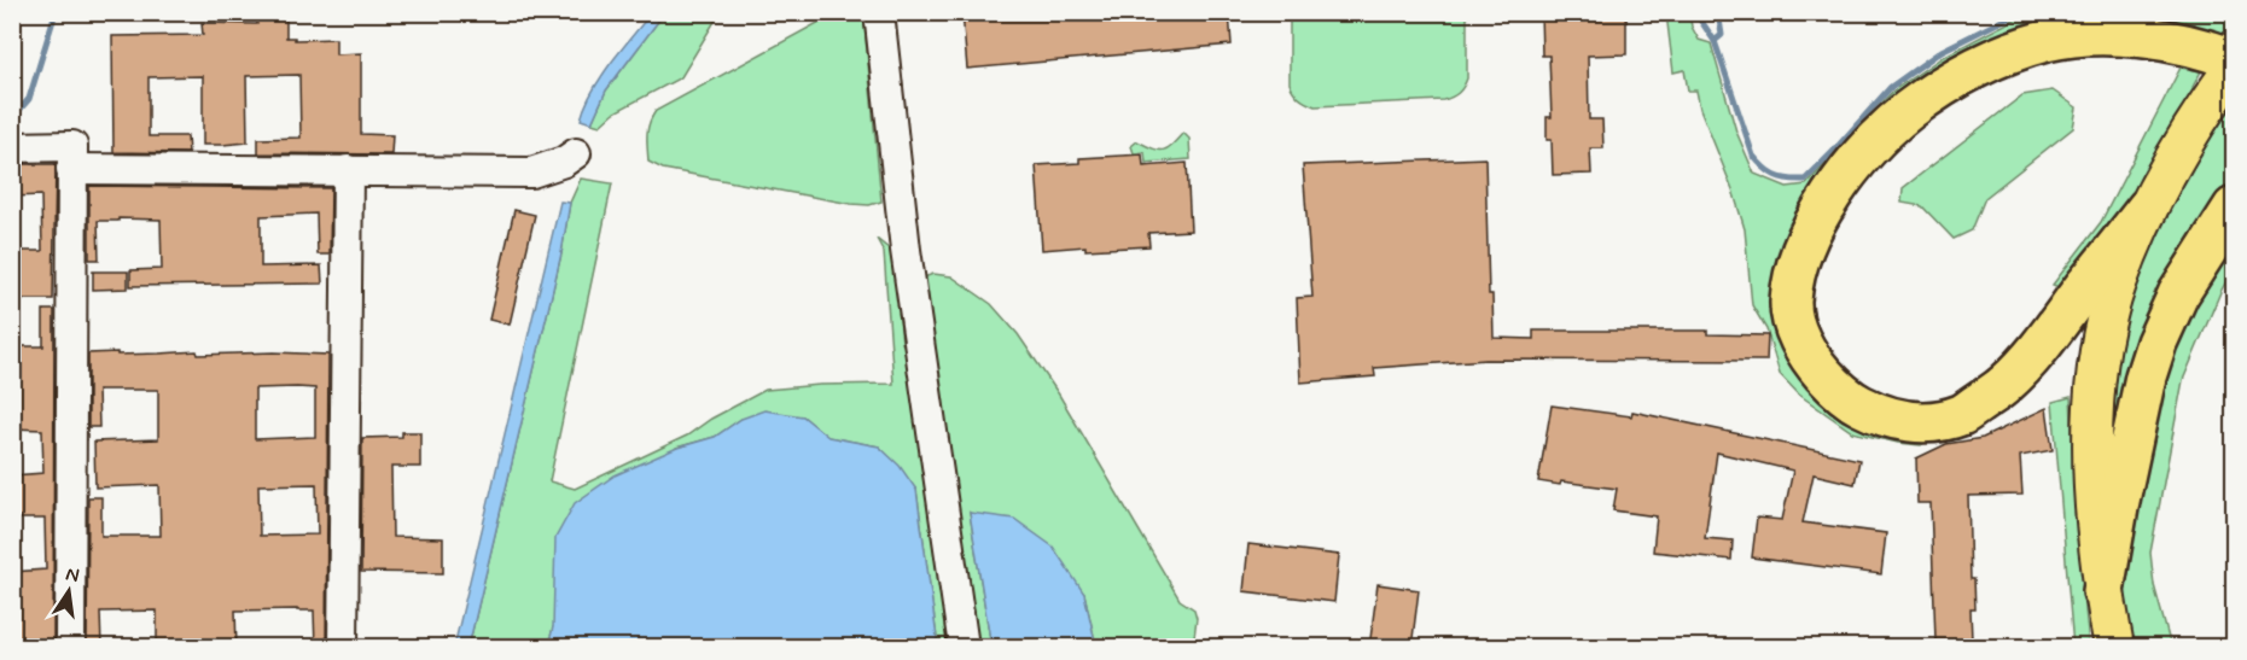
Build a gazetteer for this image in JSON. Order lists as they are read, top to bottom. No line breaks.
{"north":"top"}
